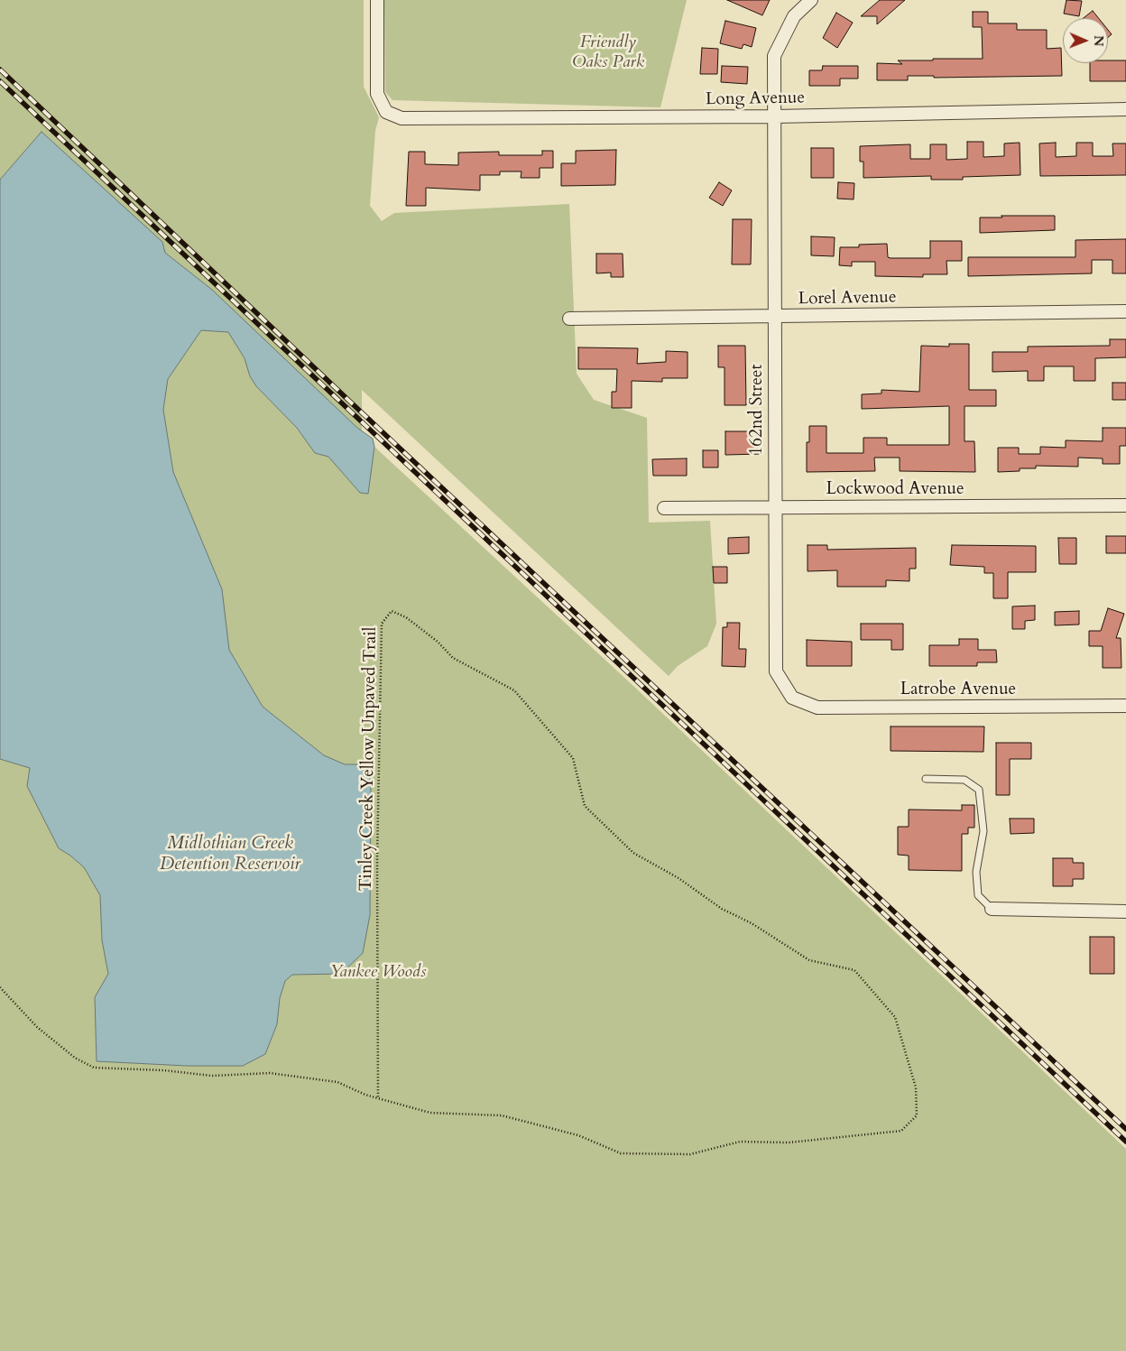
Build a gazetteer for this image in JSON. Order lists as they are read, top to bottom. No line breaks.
{"streets":{"street":["Long Avenue","Lorel Avenue","162nd Street","Lockwood Avenue","Latrobe Avenue"],"path":["Tinley Creek Yellow Unpaved Trail"]},"crossings":[["Long Avenue","162nd Street"],["Lorel Avenue","162nd Street"],["162nd Street","Lockwood Avenue"],["162nd Street","Latrobe Avenue"]],"water":["Midlothian Creek Detention Reservoir"],"parks":["Friendly Oaks Park","Yankee Woods"],"north":"right"}
